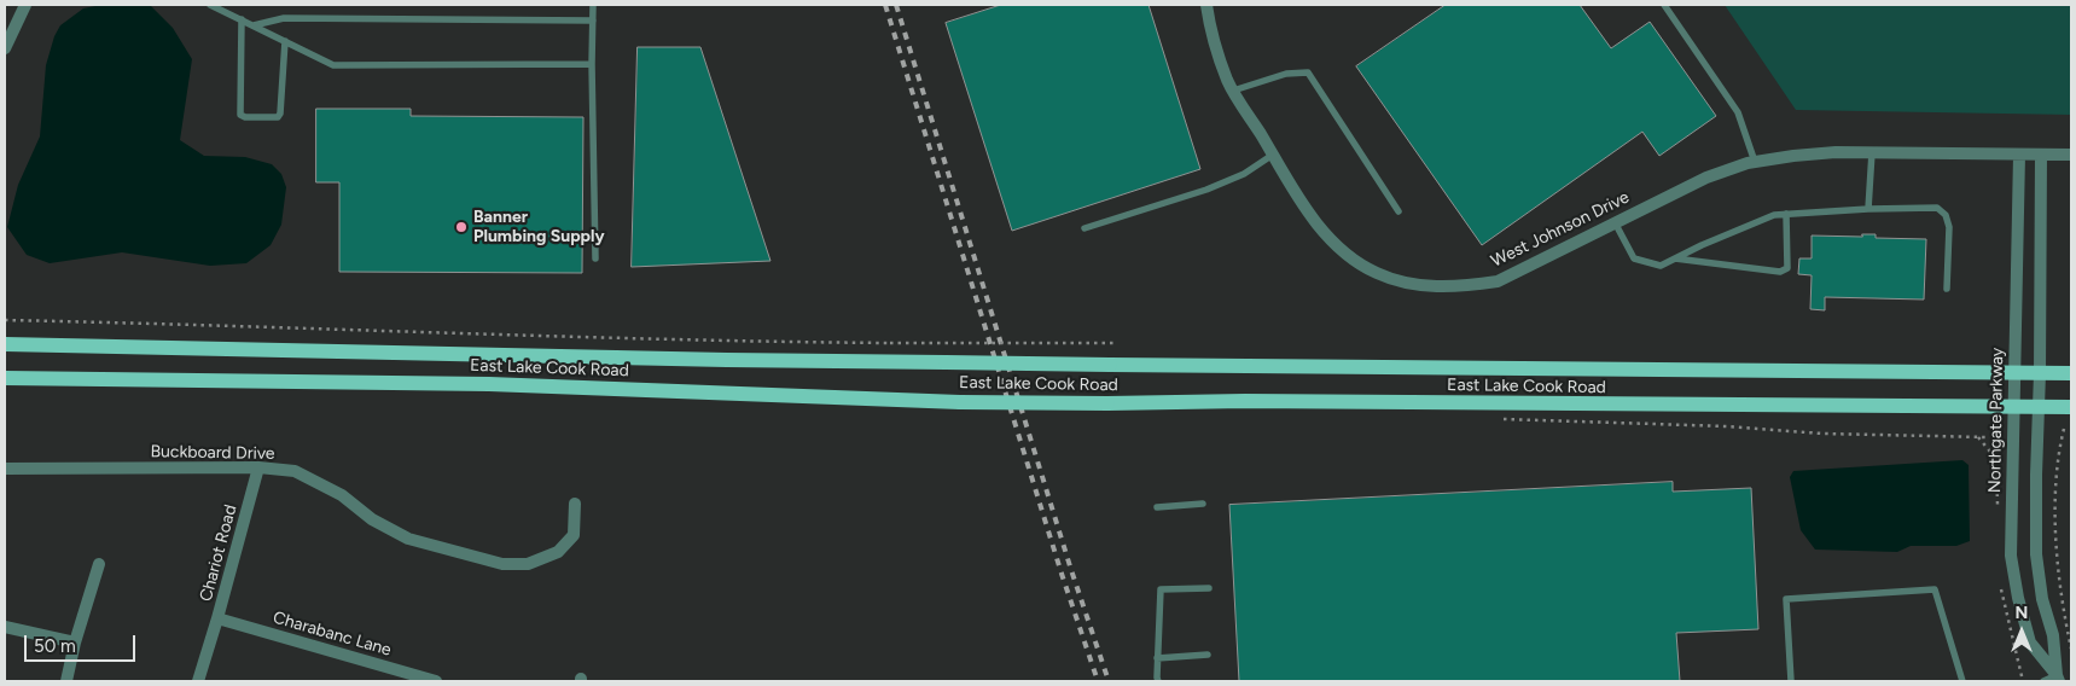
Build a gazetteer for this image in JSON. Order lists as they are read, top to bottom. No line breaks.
{"streets":{"main road":["East Lake Cook Road"],"street":["West Johnson Drive","Northgate Parkway","Buckboard Drive","Chariot Road","Charabanc Lane"]},"crossings":[["West Johnson Drive","Northgate Parkway"],["East Lake Cook Road","Northgate Parkway"],["Buckboard Drive","Chariot Road"],["Chariot Road","Charabanc Lane"]],"places":["Banner Plumbing Supply"],"scale_bar":"50 m","north":"top"}
